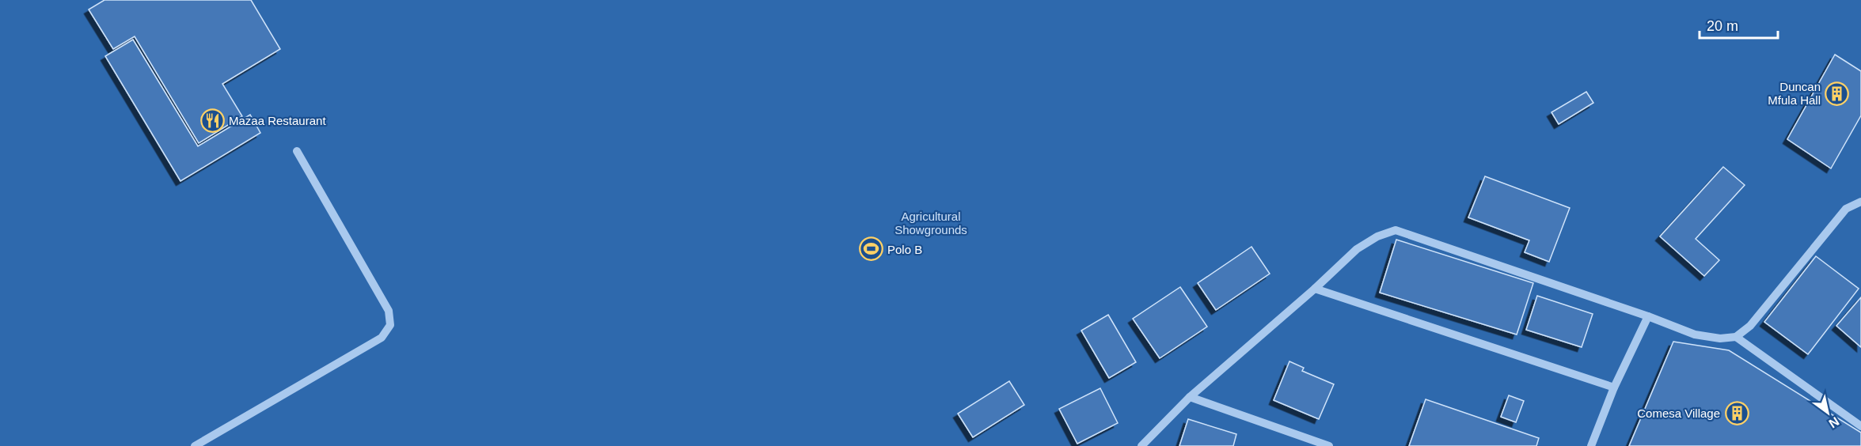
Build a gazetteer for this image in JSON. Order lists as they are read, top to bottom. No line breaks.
{"parks":["Agricultural Showgrounds"],"places":{"building":["Duncan Mfula Hall","Comesa Village"],"restaurant":["Mazaa Restaurant"],"sports":["Polo B"]},"scale_bar":"20 m","north":"bottom right"}
